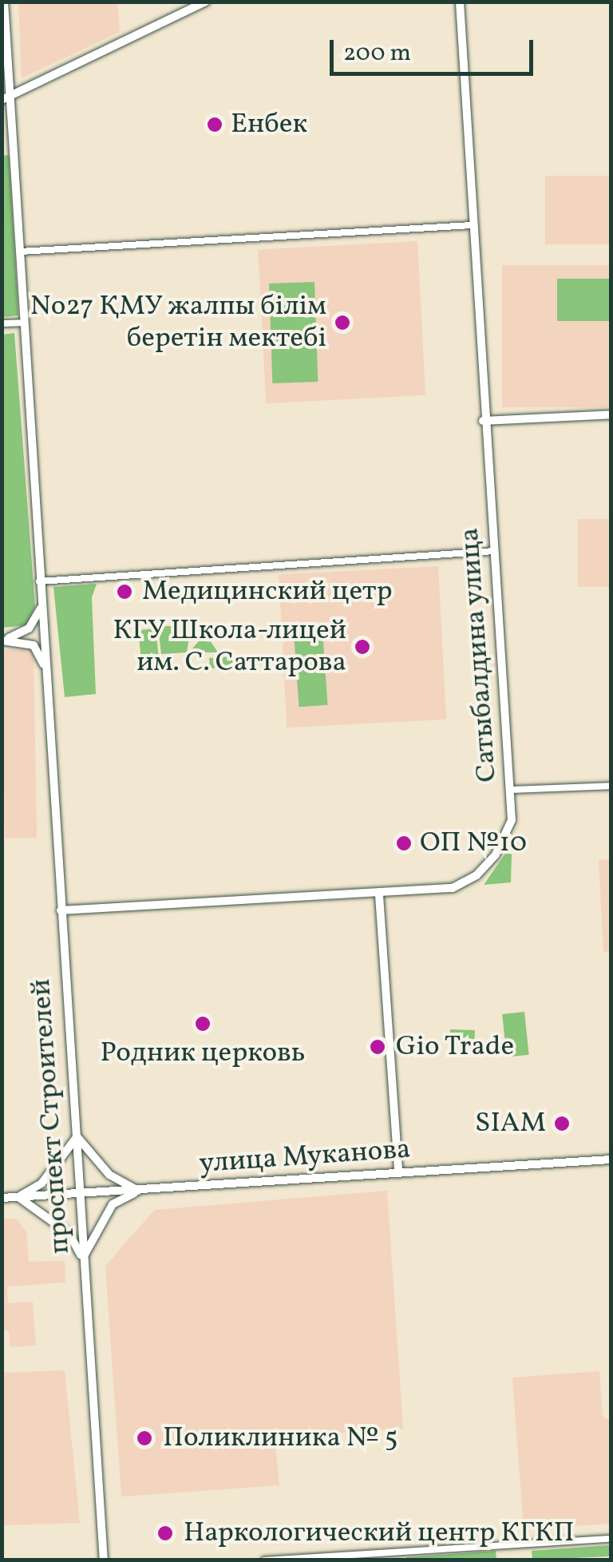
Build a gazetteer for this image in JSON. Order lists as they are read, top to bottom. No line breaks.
{"streets":{"main road":["Сатыбалдина улица","проспект Строителей","улица Муканова"]},"crossings":[["Сатыбалдина улица","проспект Строителей"],["проспект Строителей","улица Муканова"]],"places":["Енбек","No27 ҚМУ жалпы білім беретін мектебі","Медицинский цетр","КГУ Школа-лицей им. С. Саттарова","ОП №10","Родник церковь","Gio Trade","SIAM","Поликлиника № 5","Наркологический центр КГКП"],"scale_bar":"200 m"}
